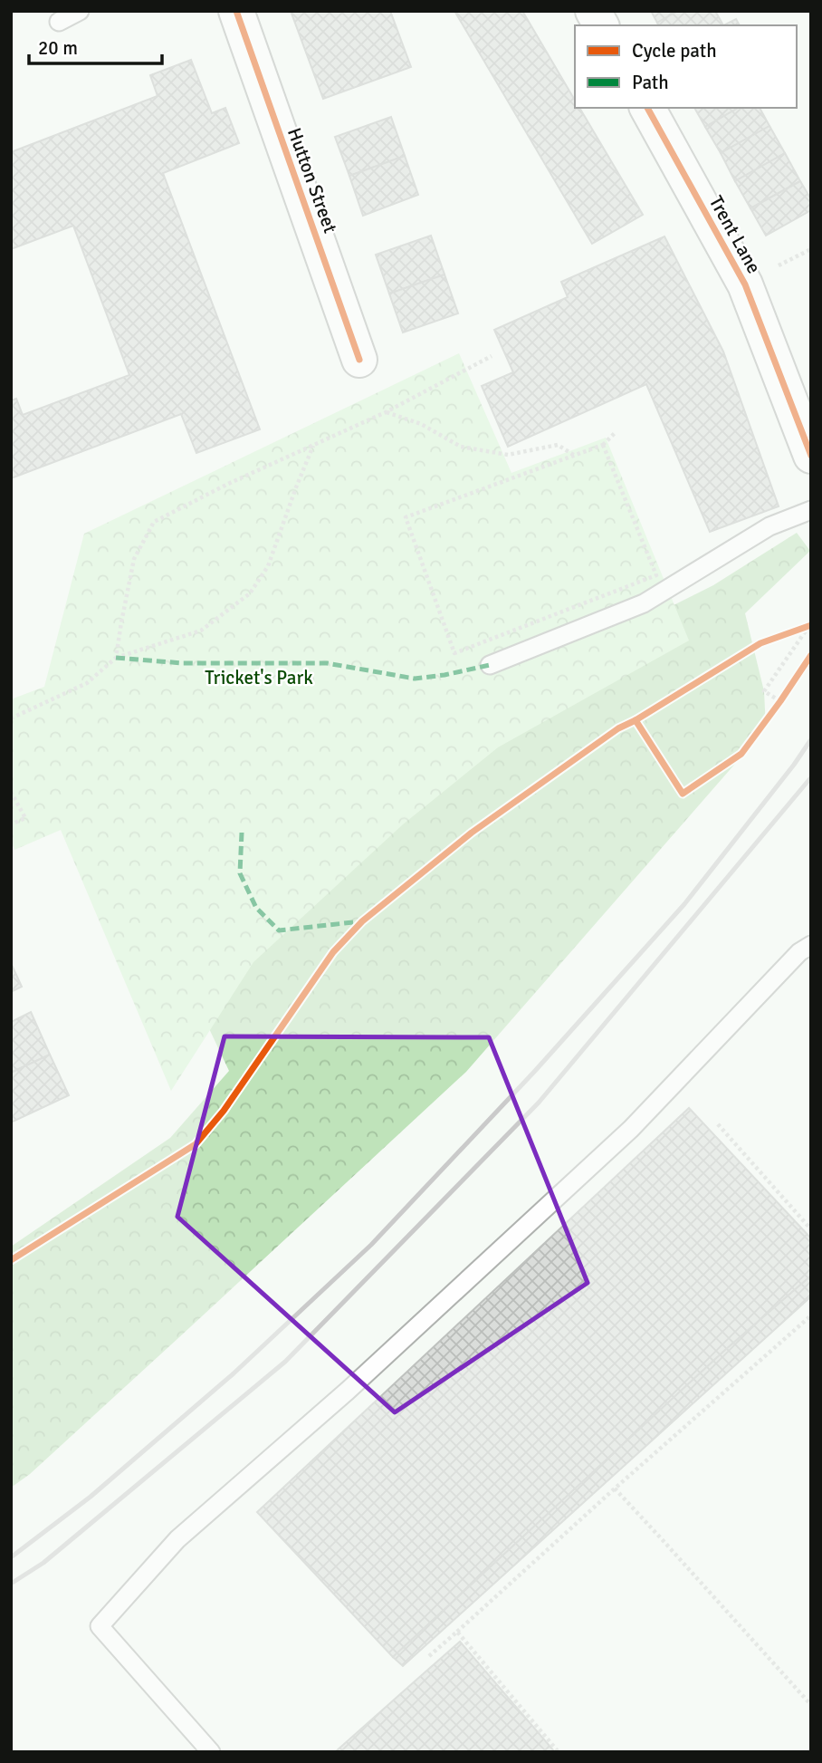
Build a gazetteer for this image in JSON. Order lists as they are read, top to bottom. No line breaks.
{"streets":{"street":["Hutton Street","Trent Lane"]},"parks":["Tricket's Park"],"legend":["Cycle path","Path"],"scale_bar":"20 m"}
